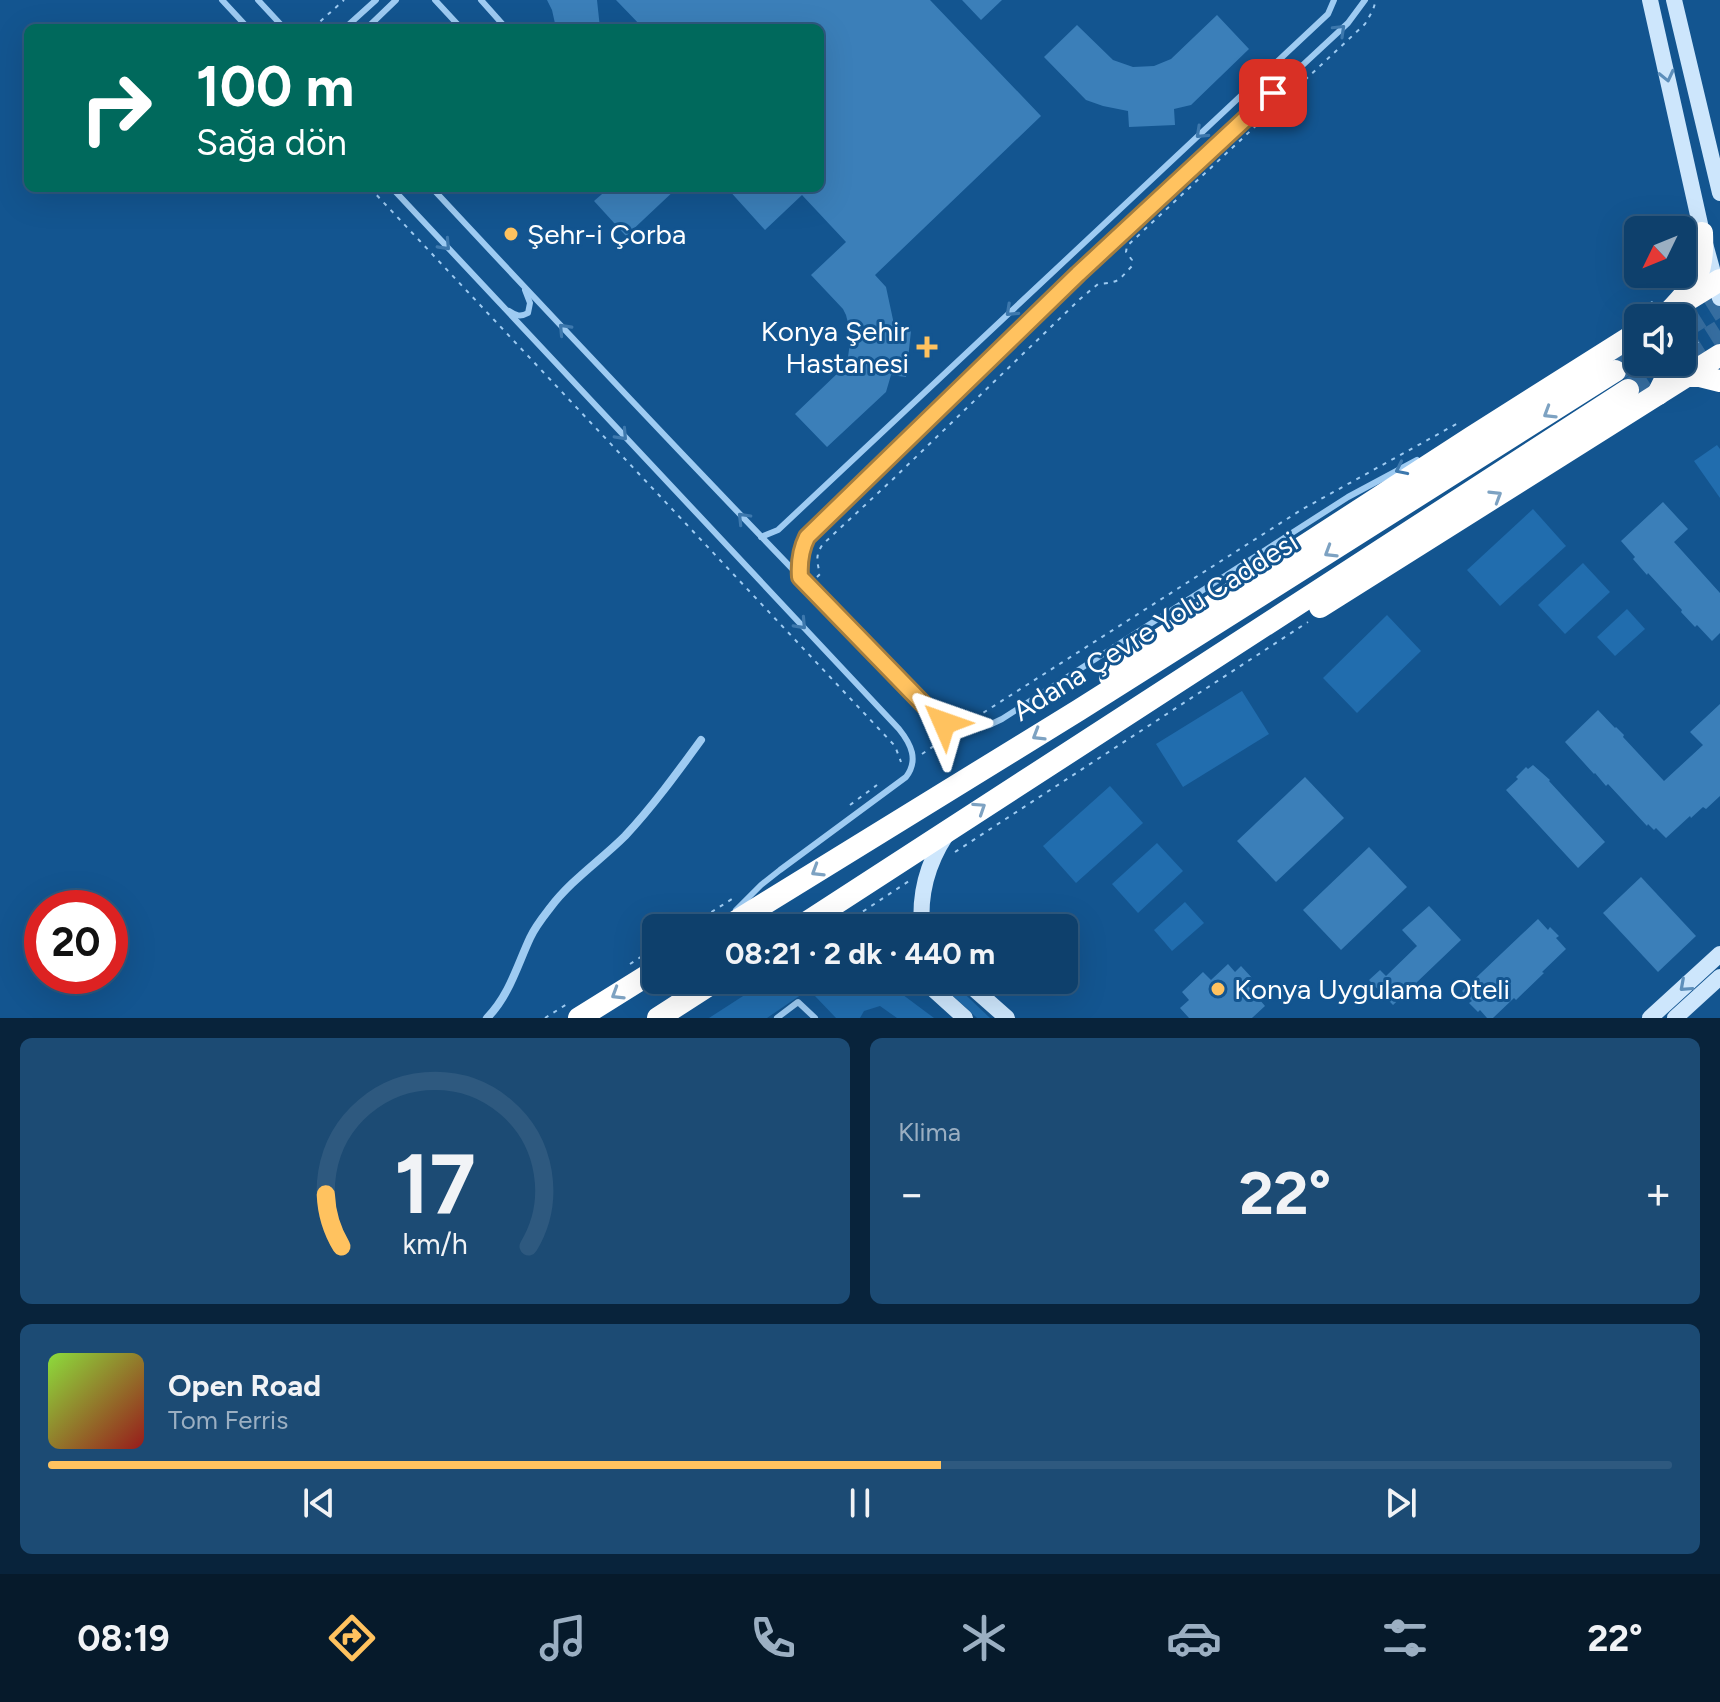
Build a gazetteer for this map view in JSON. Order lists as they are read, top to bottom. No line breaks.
{"streets":{"highway":["Adana Çevre Yolu Caddesi"]},"places":{"other":["Şehr-i Çorba","Konya Uygulama Oteli"],"health":["Konya Şehir Hastanesi"]},"north":"bottom left","page":{"turn":["100 m","Sağa dön"],"limit":"20","trip":"08:21 · 2 dk · 440 m","tile":"Klima","heat":["−","22°","+"],"song":["Open Road","Tom Ferris"],"tabs":["08:19","22°"],"gauge":["17","km/h"]}}
